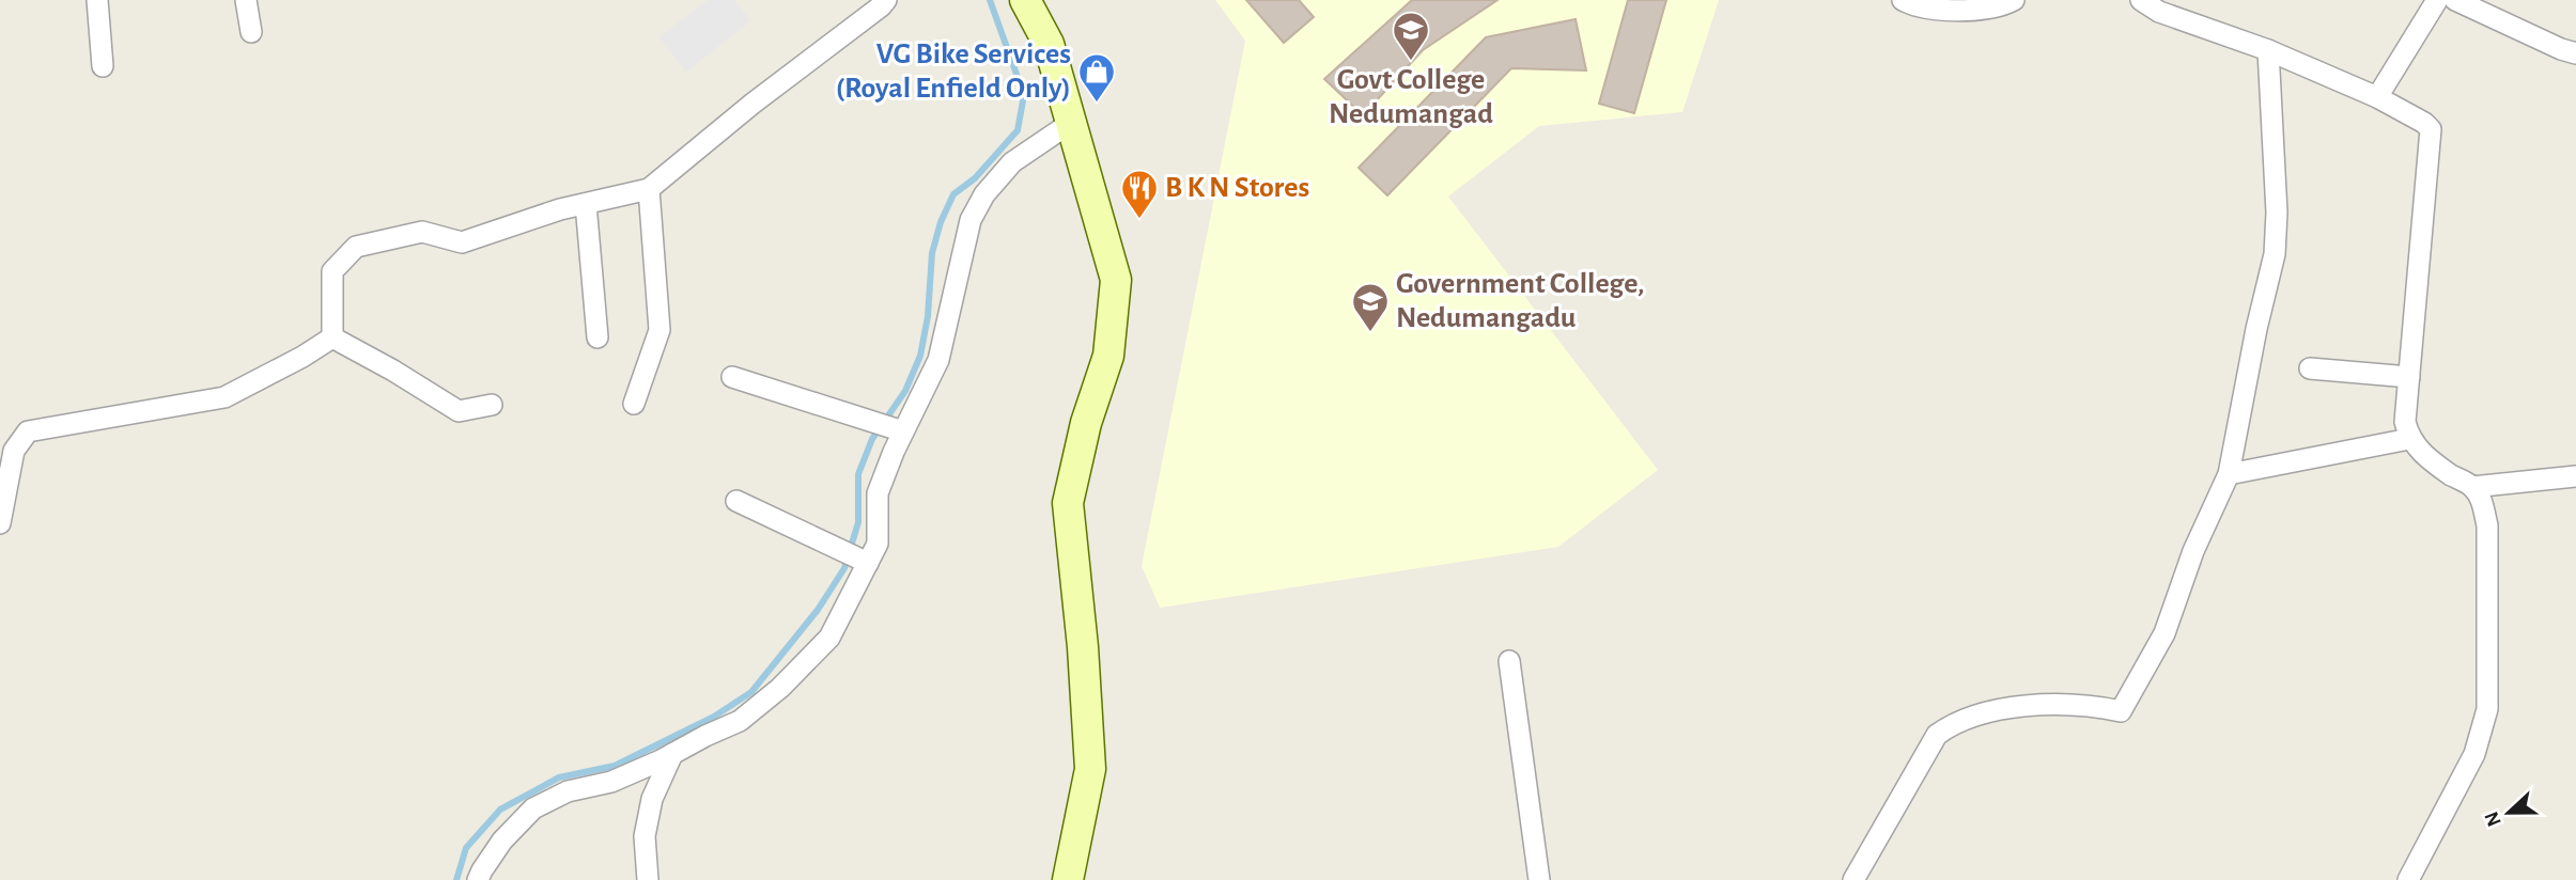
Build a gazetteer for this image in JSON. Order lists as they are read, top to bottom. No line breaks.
{"places":{"school or university":["Govt College Nedumangad","Government College, Nedumangadu"],"shop":["VG Bike Services (Royal Enfield Only)"],"restaurant":["B K N Stores"]},"north":"left"}
